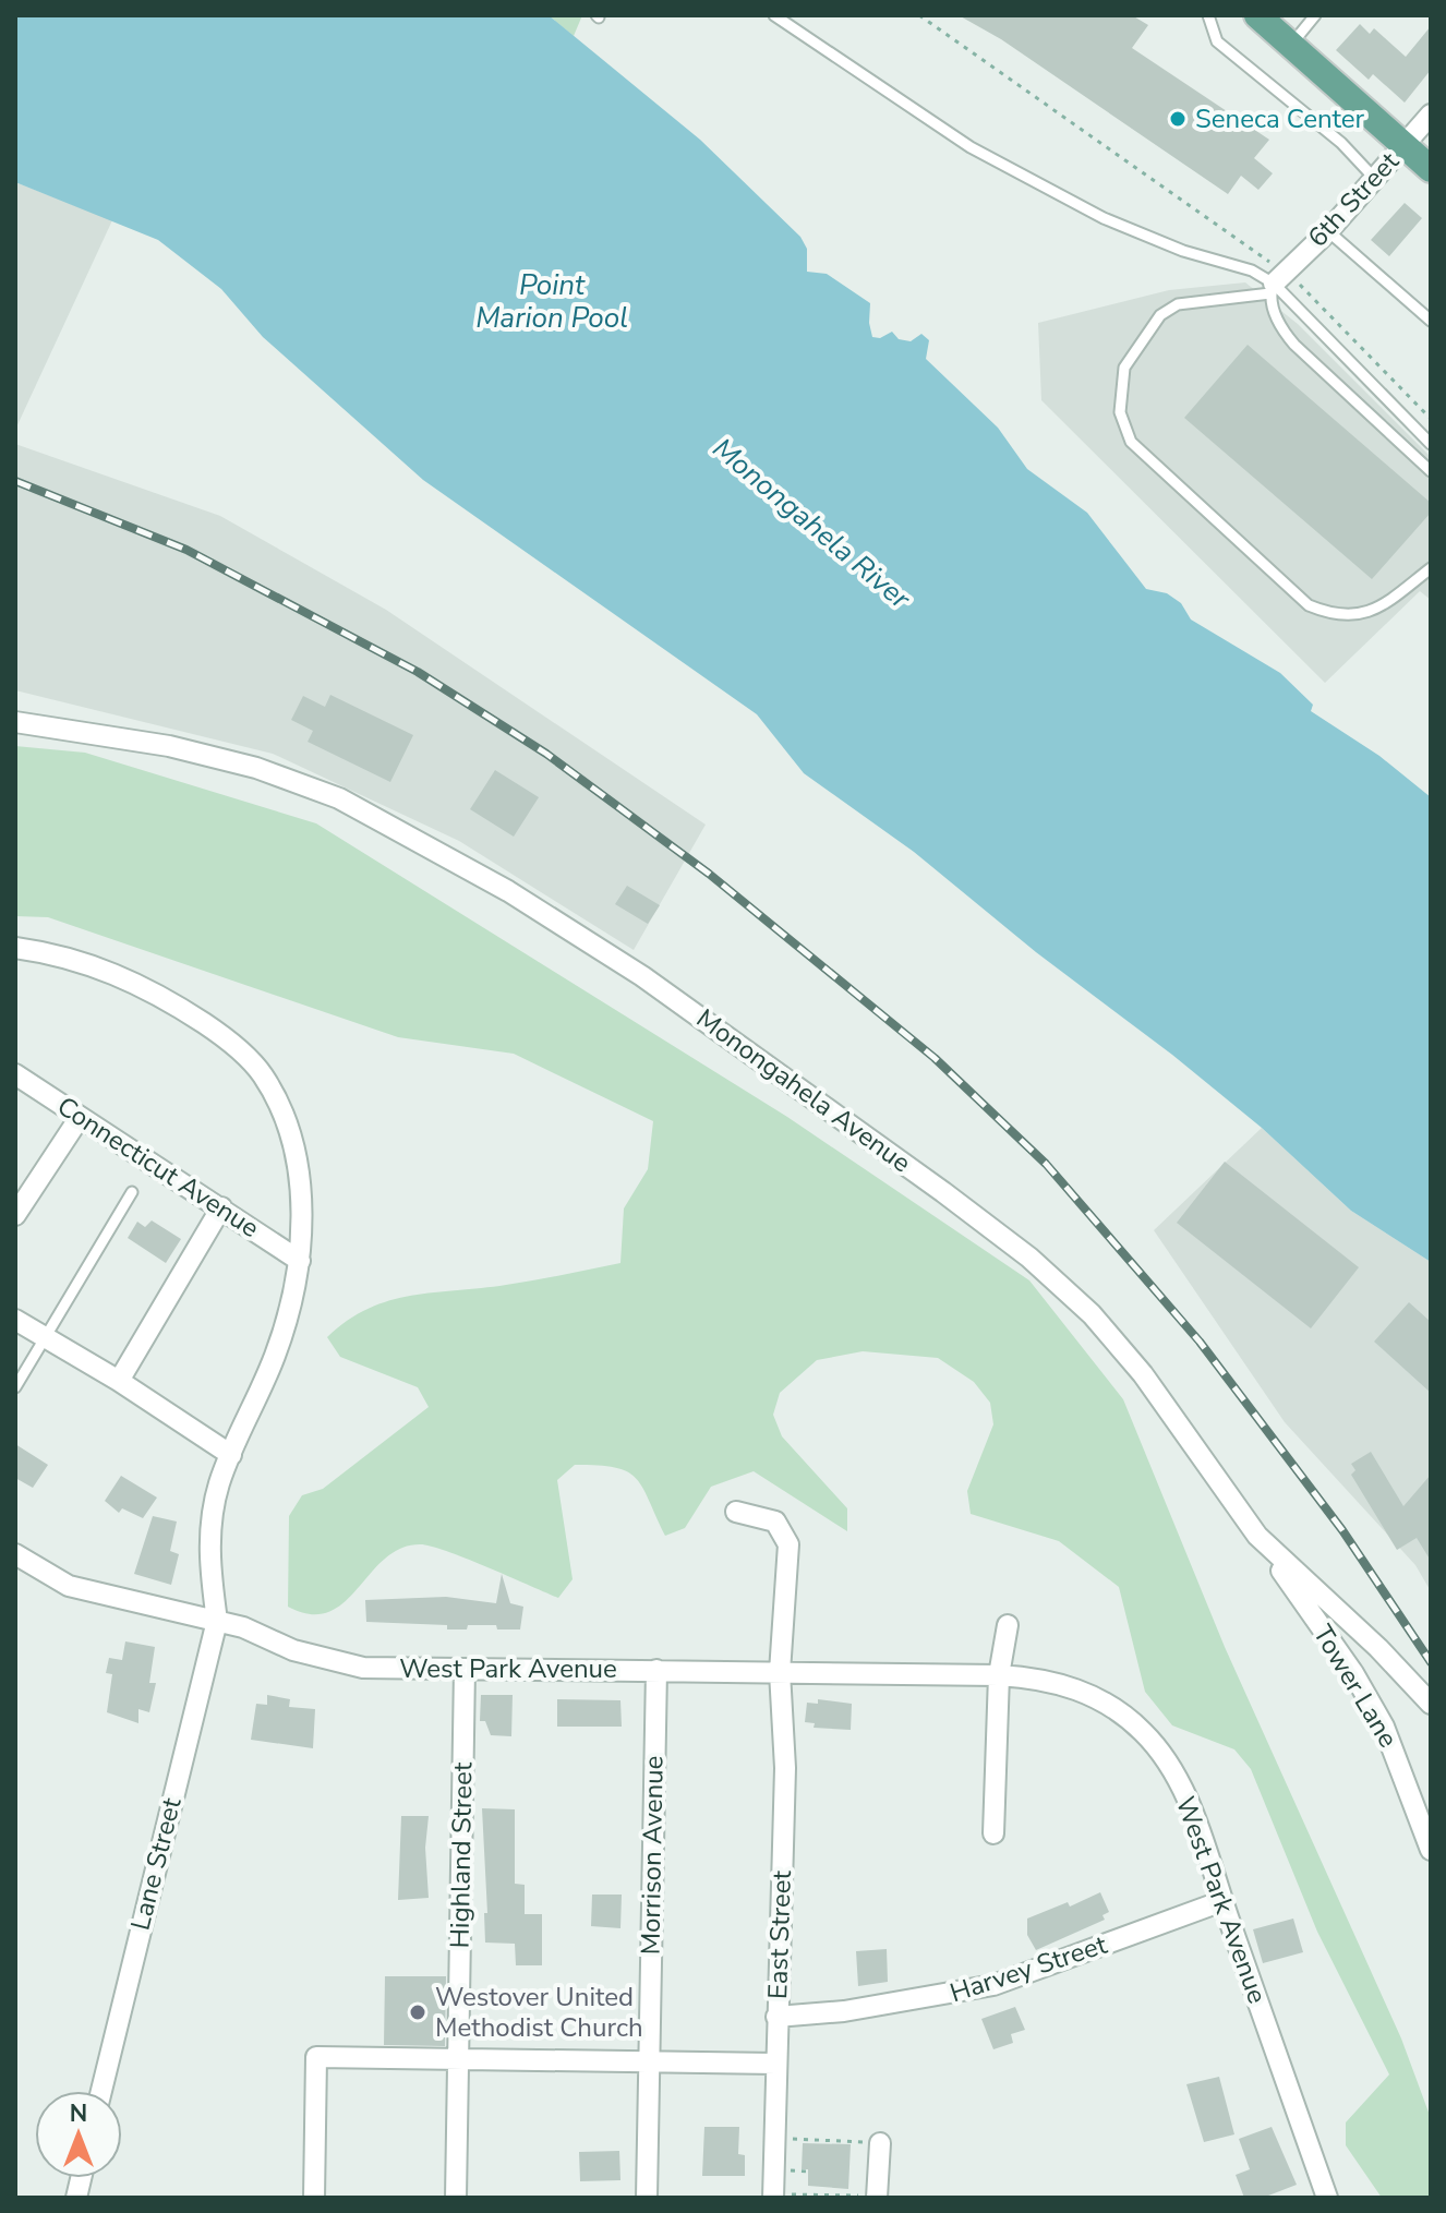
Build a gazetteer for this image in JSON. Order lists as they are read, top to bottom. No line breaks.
{"streets":{"street":["6th Street","Monongahela Avenue","Connecticut Avenue","West Park Avenue","Tower Lane","Highland Street","Morrison Avenue","Lane Street","East Street","Harvey Street"]},"crossings":[["Monongahela Avenue","Tower Lane"],["West Park Avenue","Highland Street"],["West Park Avenue","Morrison Avenue"],["West Park Avenue","Lane Street"],["West Park Avenue","East Street"],["West Park Avenue","Harvey Street"],["East Street","Harvey Street"]],"water":["Point Marion Pool","Monongahela River"],"places":["Seneca Center","Westover United Methodist Church"],"north":"top"}
